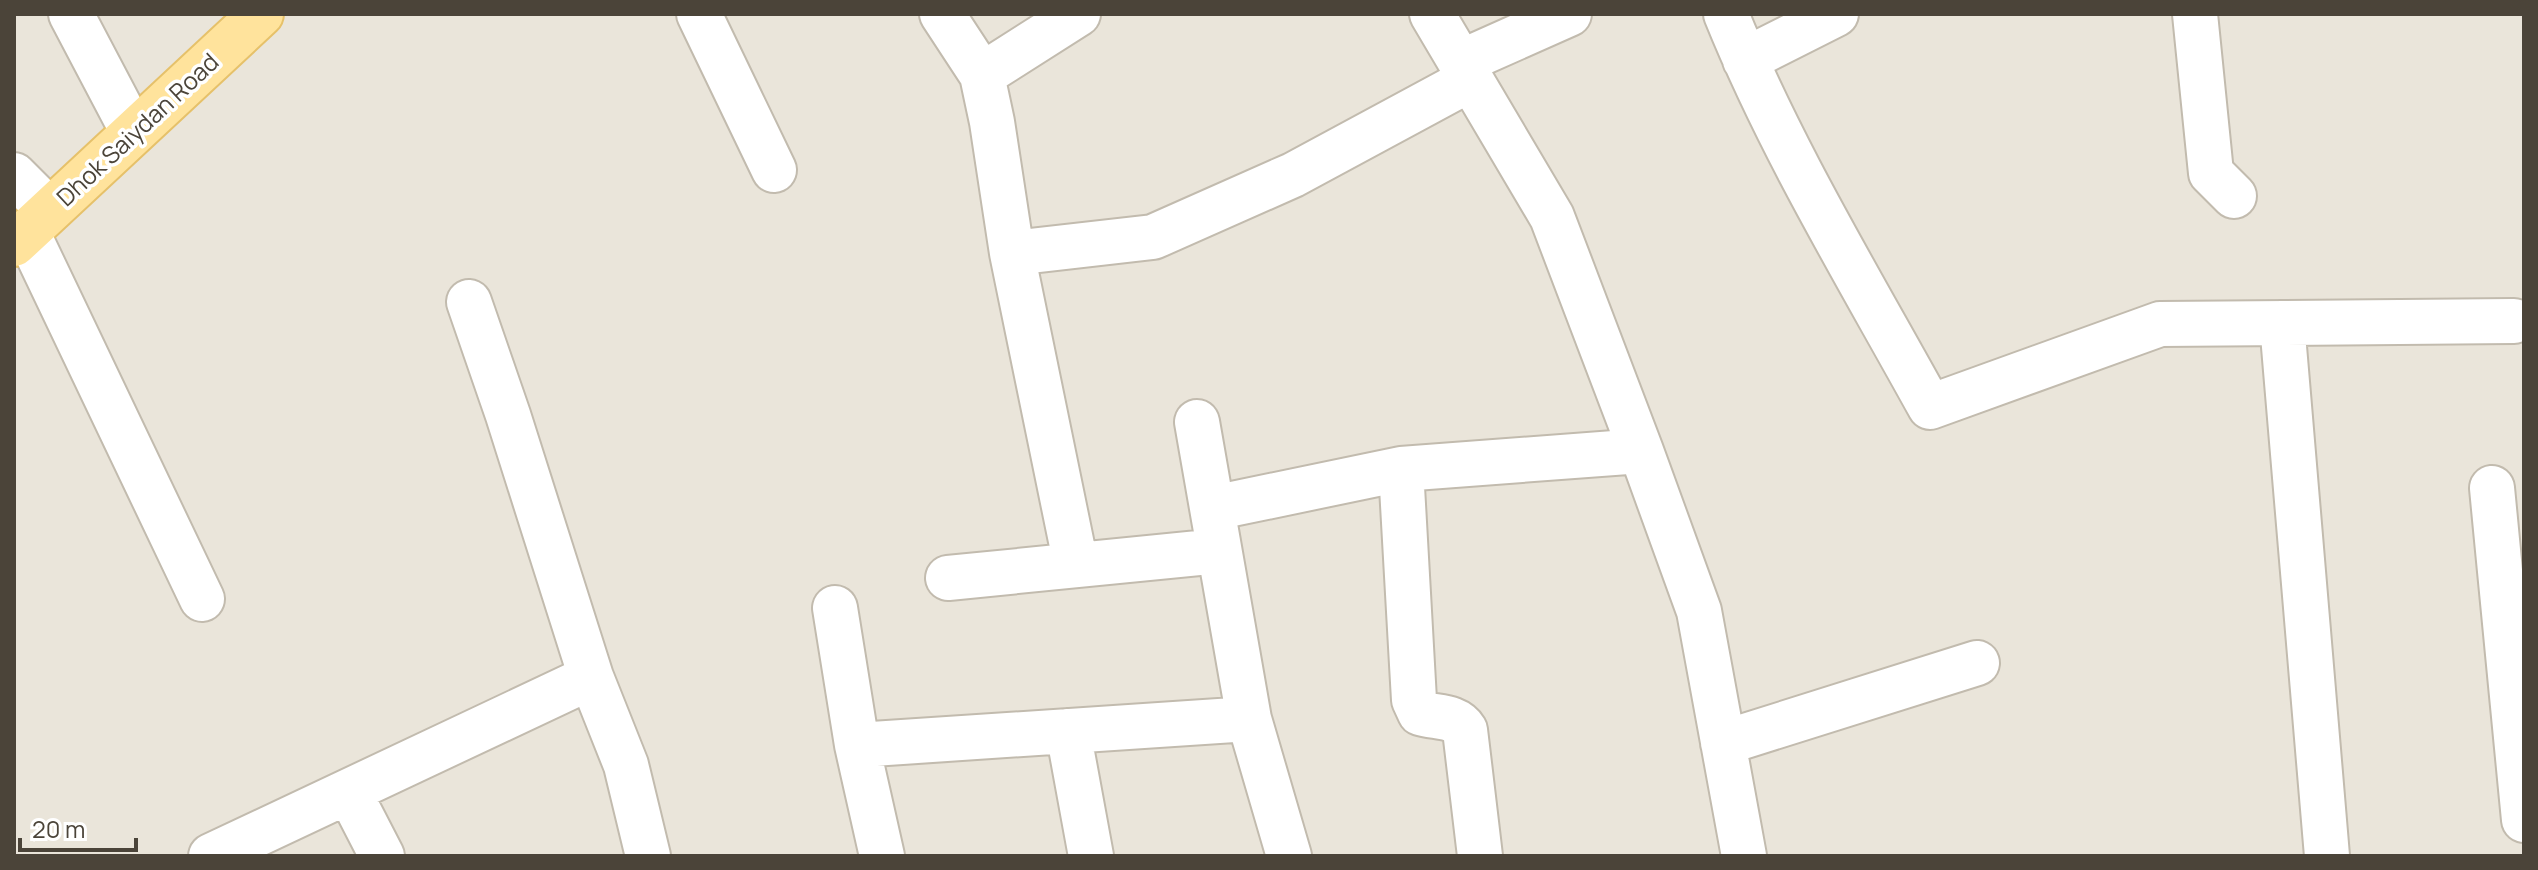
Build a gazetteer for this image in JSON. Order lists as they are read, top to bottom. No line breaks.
{"streets":{"main road":["Dhok Saiydan Road"]},"scale_bar":"20 m"}
